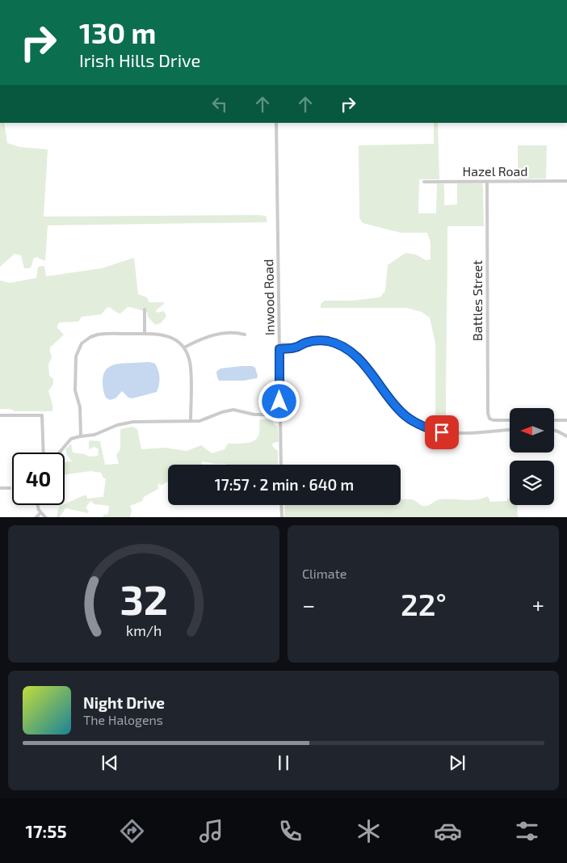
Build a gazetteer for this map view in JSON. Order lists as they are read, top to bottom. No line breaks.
{"streets":{"street":["Hazel Road","Inwood Road","Battles Street"]},"crossings":[["Hazel Road","Battles Street"]],"north":"left","page":{"turn":["130 m","Irish Hills Drive"],"limit":"40","trip":"17:57 · 2 min · 640 m","tile":"Climate","heat":["−","22°","+"],"song":["Night Drive","The Halogens"],"tabs":"17:55","gauge":["32","km/h"]}}
